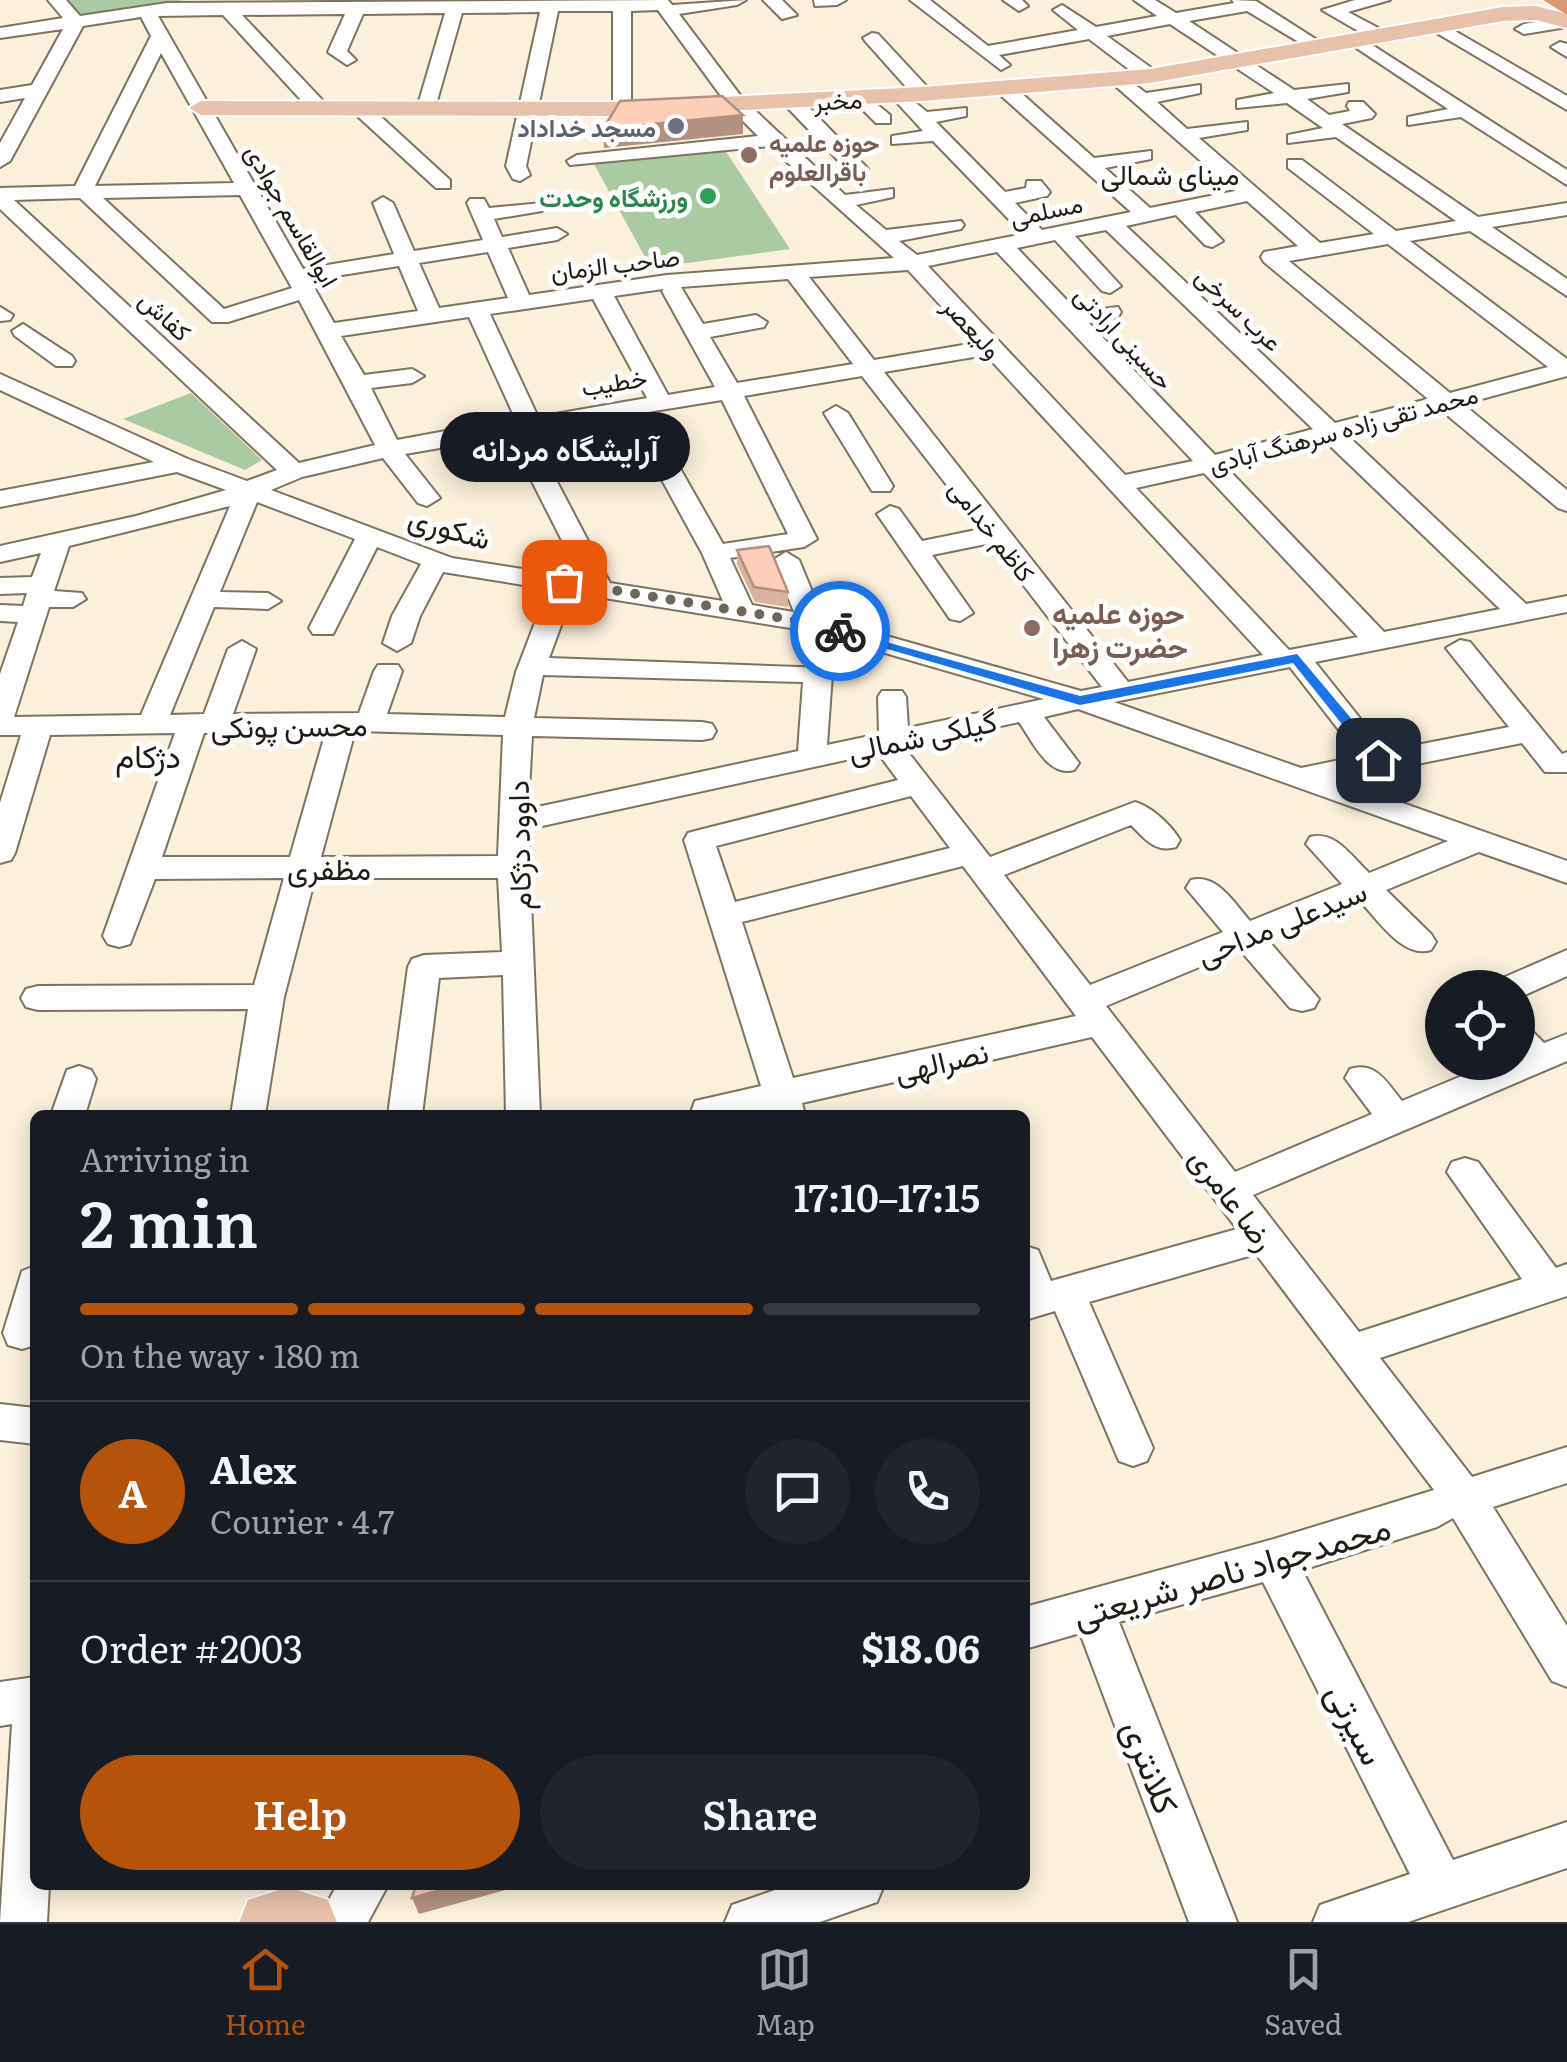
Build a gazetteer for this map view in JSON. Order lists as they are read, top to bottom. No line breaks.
{"streets":{"main road":["مخبر"],"street":["مسلمی","ابوالقاسم جوادی","صاحب الزمان","عرب سرخی","کفاش","ولیعصر","حسینی ارادتی","خطیب","محمد تقی زاده سرهنگ آبادی","شکوری","کاظم خدامی","محسن پونکی","گيلکی شمالی","داوود دژکام","مظفری","سیدعلی مداحی","نصرالهی","رضا عامری","محمدجواد ناصر شریعتی","سیرتی","کلانتری"]},"crossings":[["مخبر","ابوالقاسم جوادی"],["مخبر","ولیعصر"],["مسلمی","صاحب الزمان"],["مسلمی","عرب سرخی"],["مسلمی","ولیعصر"],["مسلمی","حسینی ارادتی"],["ابوالقاسم جوادی","صاحب الزمان"],["ابوالقاسم جوادی","خطیب"],["صاحب الزمان","ولیعصر"],["صاحب الزمان","کاظم خدامی"],["عرب سرخی","محمد تقی زاده سرهنگ آبادی"],["عرب سرخی","گيلکی شمالی"],["کفاش","خطیب"],["ولیعصر","خطیب"],["ولیعصر","محمد تقی زاده سرهنگ آبادی"],["ولیعصر","گيلکی شمالی"],["حسینی ارادتی","محمد تقی زاده سرهنگ آبادی"],["حسینی ارادتی","گيلکی شمالی"],["خطیب","شکوری"],["خطیب","کاظم خدامی"],["شکوری","گيلکی شمالی"],["شکوری","داوود دژکام"],["شکوری","سیدعلی مداحی"],["کاظم خدامی","گيلکی شمالی"],["محسن پونکی","داوود دژکام"],["گيلکی شمالی","داوود دژکام"],["گيلکی شمالی","رضا عامری"],["داوود دژکام","مظفری"],["سیدعلی مداحی","نصرالهی"],["سیدعلی مداحی","رضا عامری"],["نصرالهی","رضا عامری"],["رضا عامری","محمدجواد ناصر شریعتی"],["محمدجواد ناصر شریعتی","سیرتی"],["محمدجواد ناصر شریعتی","کلانتری"]],"districts":["مینای شمالی","دژکام"],"places":["مسجد خداداد","حوزه علمیه باقرالعلوم","ورزشگاه وحدت","آرایشگاه مردانه","حوزه علمیه حضرت زهرا"],"page":{"bubble":"آرایشگاه مردانه","heading":["2 min","Arriving in","17:10–17:15"],"panel":["Alex","Courier · 4.7","Order #2003","$18.06"],"bar":"On the way · 180 m","round":"A","buttons":["Help","Share"],"tabs":["Home","Map","Saved"]}}
